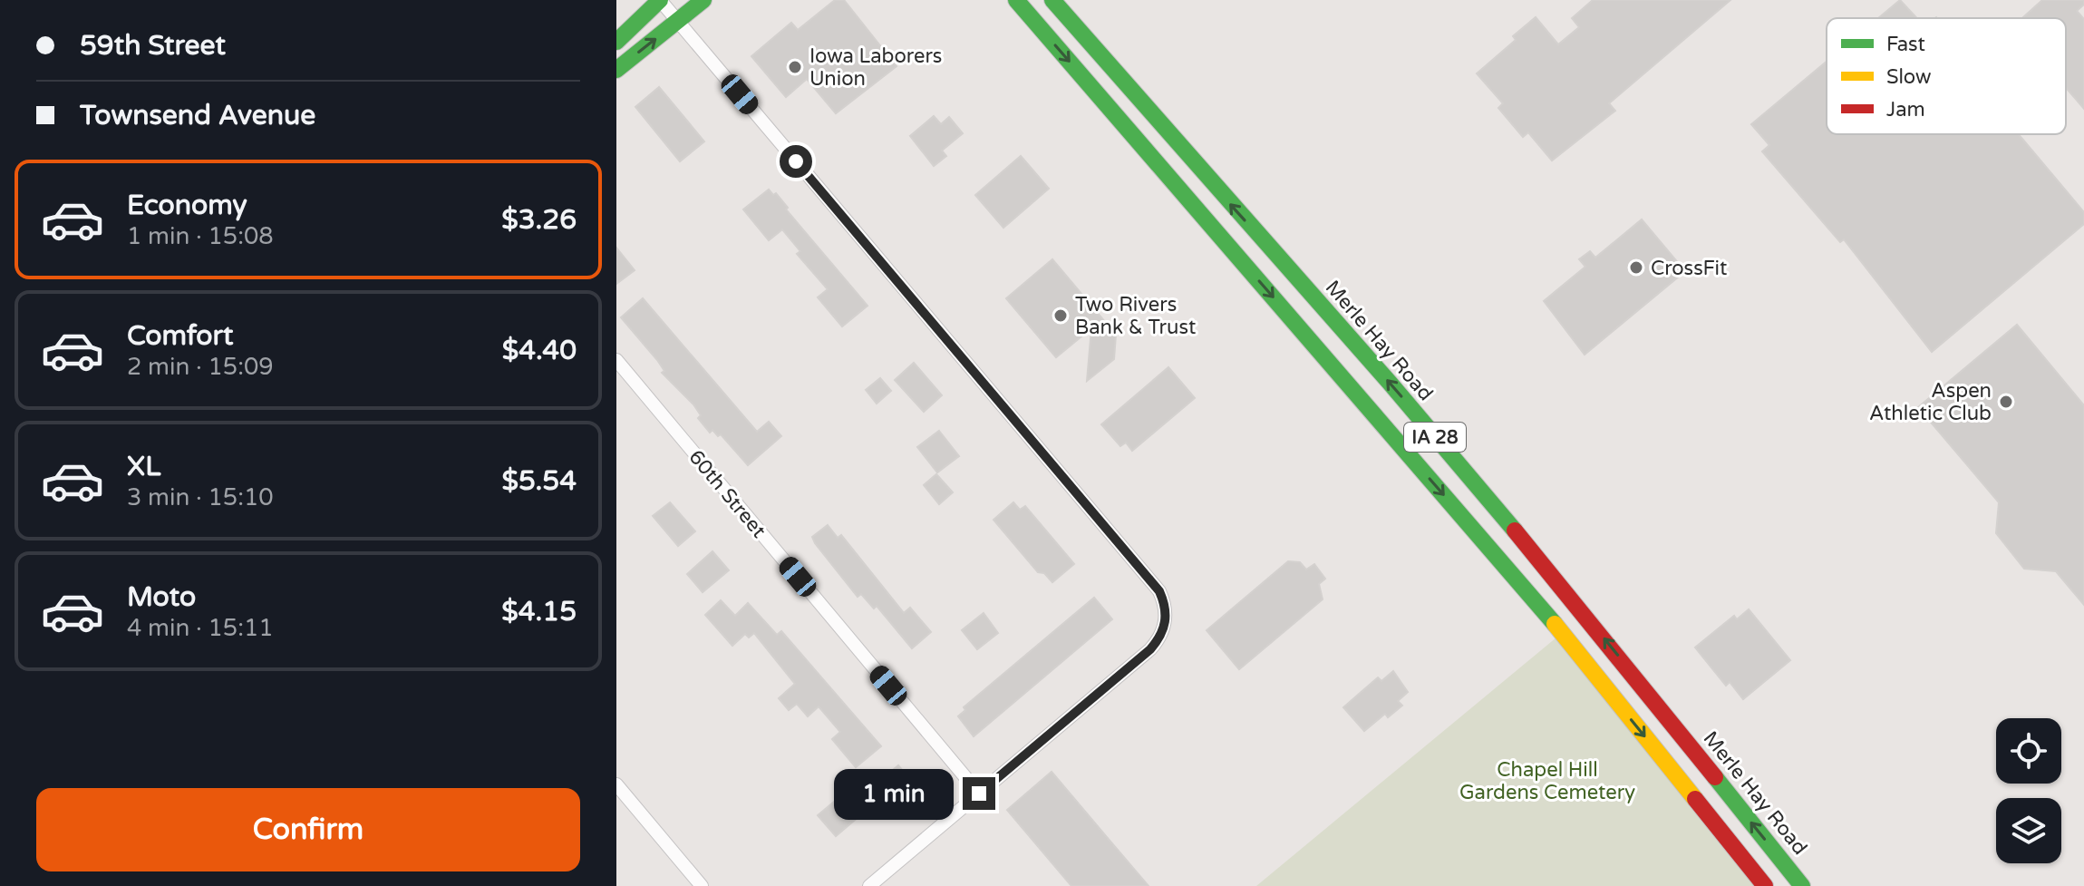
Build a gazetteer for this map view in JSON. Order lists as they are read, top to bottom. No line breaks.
{"streets":{"main road":["Merle Hay Road","IA 28"],"street":["60th Street"]},"parks":["Chapel Hill Gardens Cemetery"],"places":["Iowa Laborers Union","CrossFit","Two Rivers Bank & Trust","Aspen Athletic Club"],"legend":["Fast","Slow","Jam"],"page":{"banner":["59th Street","Townsend Avenue"],"list":[{"name":"Economy","note":"1 min · 15:08","value":"$3.26"},{"name":"Comfort","note":"2 min · 15:09","value":"$4.40"},{"name":"XL","note":"3 min · 15:10","value":"$5.54"},{"name":"Moto","note":"4 min · 15:11","value":"$4.15"}],"bubble":"1 min","buttons":"Confirm"}}
